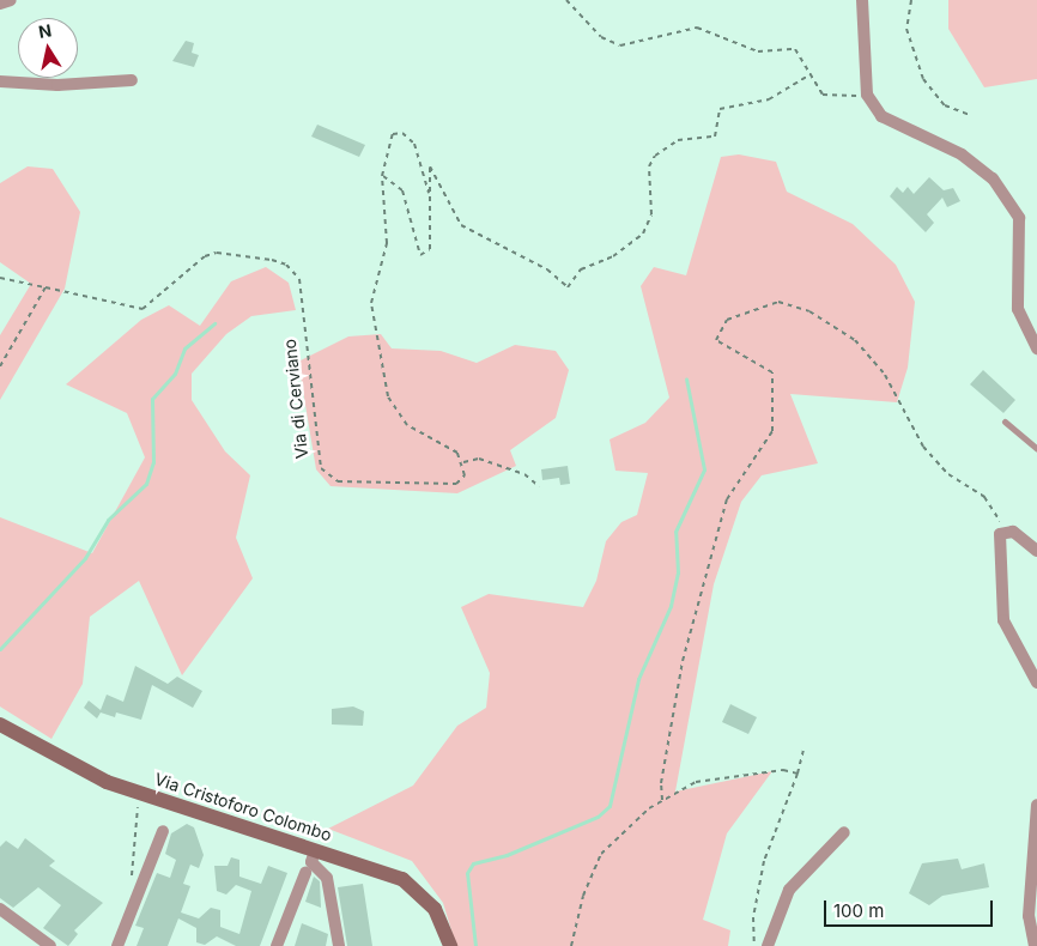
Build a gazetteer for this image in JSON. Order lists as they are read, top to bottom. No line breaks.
{"streets":{"main road":["Via Cristoforo Colombo"],"path":["Via di Cerviano"]},"scale_bar":"100 m","north":"top"}
